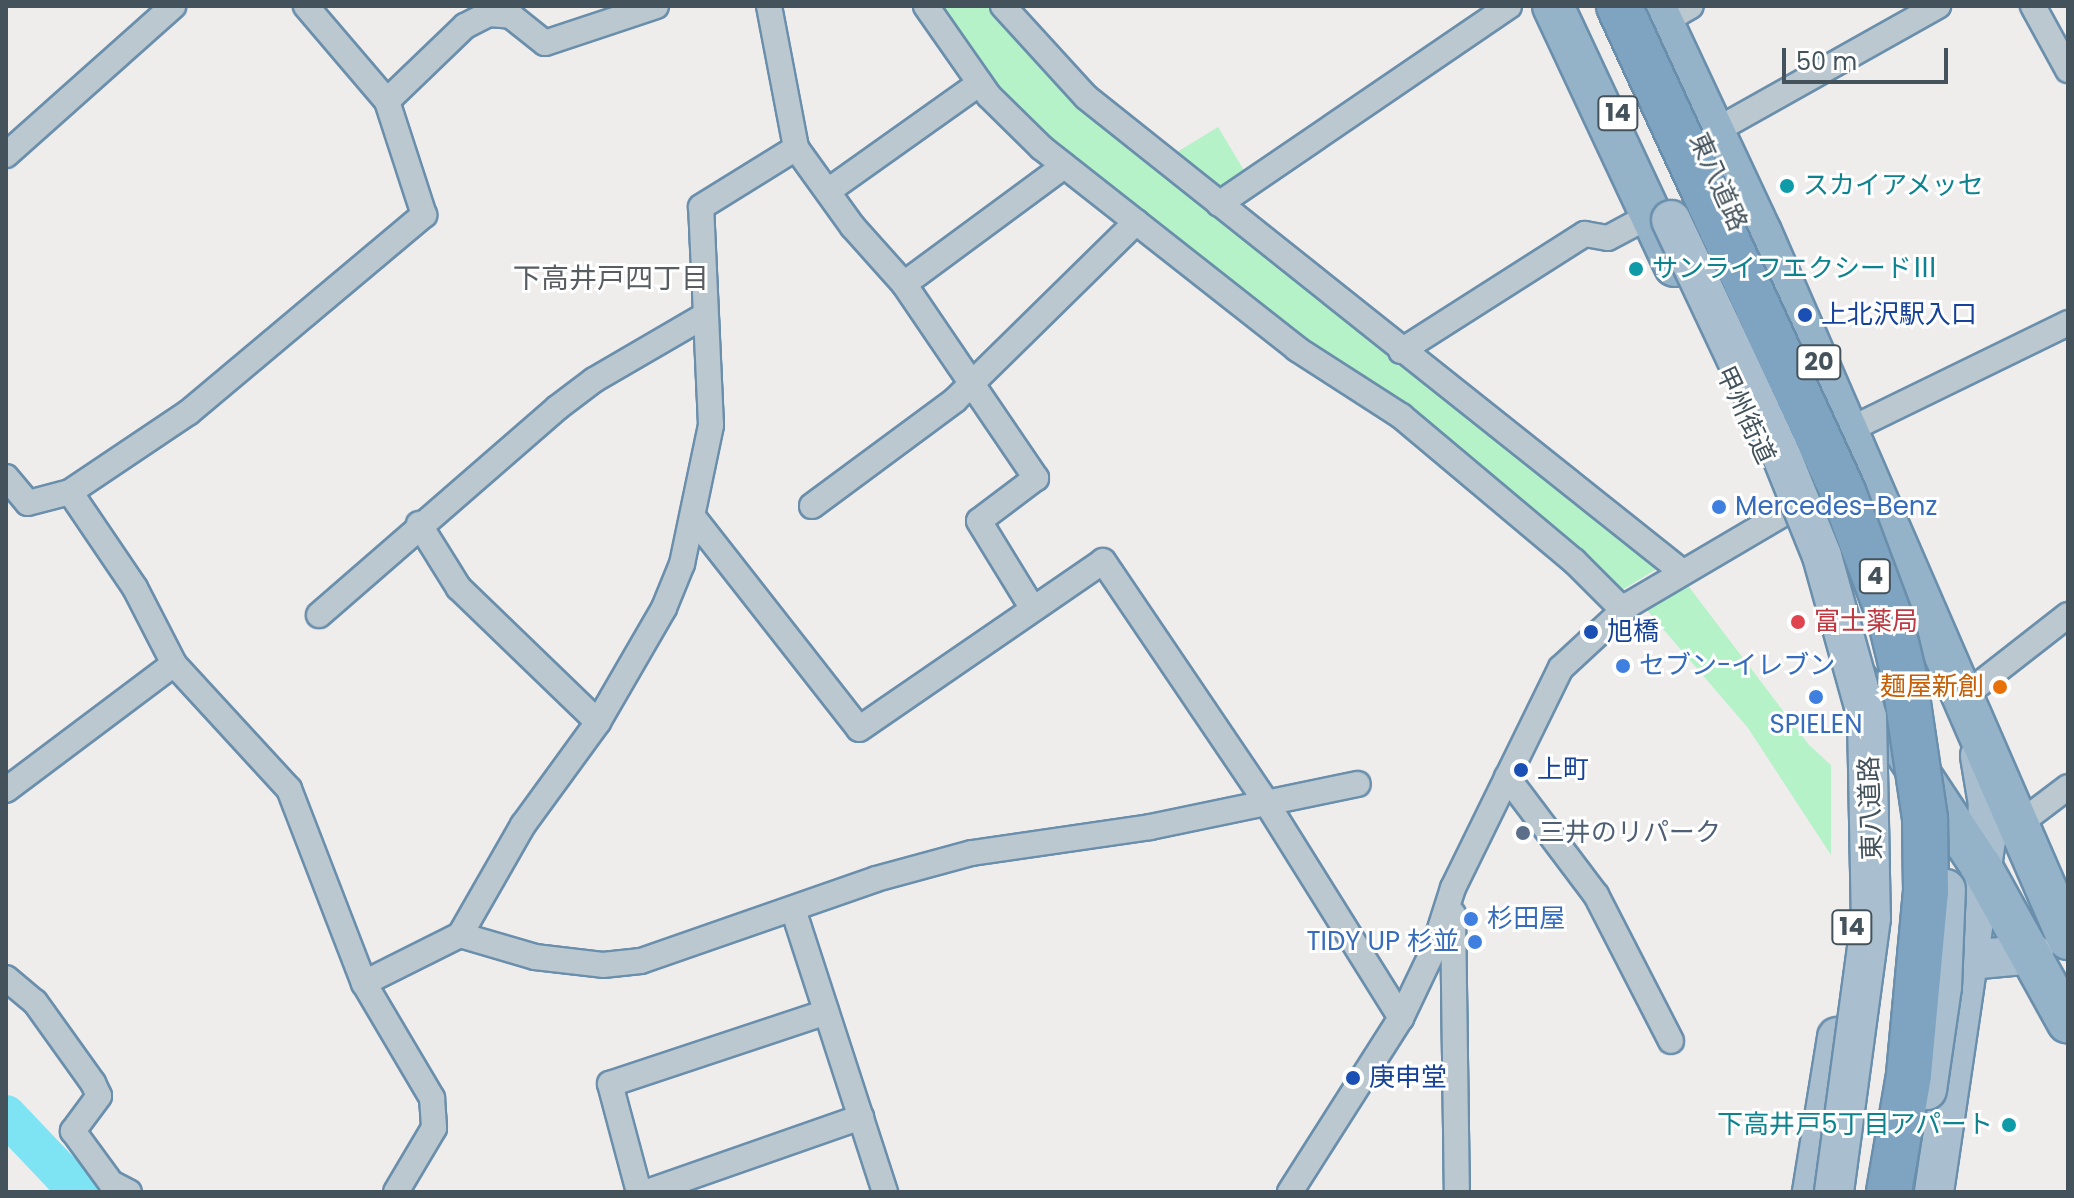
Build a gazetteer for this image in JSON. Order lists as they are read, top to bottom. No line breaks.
{"streets":{"highway":["20","甲州街道","4"],"main road":["14","東八道路"]},"crossings":[["14","甲州街道"],["東八道路","甲州街道"]],"districts":["下高井戸四丁目"],"places":["スカイアメッセ","サンライフエクシードⅢ","上北沢駅入口","Mercedes-Benz","富士薬局","旭橋","セブン-イレブン","麺屋新創","SPIELEN","上町","三井のリパーク","杉田屋","TIDY UP 杉並","庚申堂","下高井戸5丁目アパート"],"scale_bar":"50 m"}
